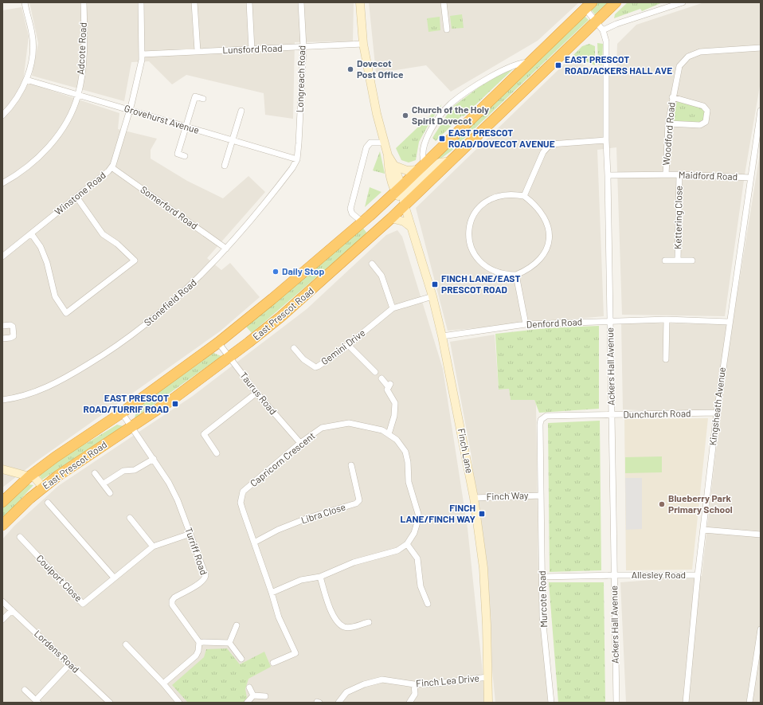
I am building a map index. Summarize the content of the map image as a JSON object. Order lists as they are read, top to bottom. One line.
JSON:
{"streets":{"highway":["East Prescot Road"],"street":["Adcote Road","Lunsford Road","Longreach Road","Grovehurst Avenue","Woodford Road","Maidford Road","Winstone Road","Somerford Road","Kettering Close","Stonefield Road","Denford Road","Gemini Drive","Ackers Hall Avenue","Taurus Road","Kingsheath Avenue","Dunchurch Road","Finch Lane","Capricorn Crescent","Finch Way","Libra Close","Turriff Road","Allesley Road","Coulport Close","Murcote Road","Lordens Road","Finch Lea Drive"]},"crossings":[["Adcote Road","Grovehurst Avenue"],["Lunsford Road","Longreach Road"],["Lunsford Road","Winstone Road"],["Longreach Road","Grovehurst Avenue"],["Longreach Road","Stonefield Road"],["Grovehurst Avenue","Winstone Road"],["Grovehurst Avenue","Stonefield Road"],["Woodford Road","Maidford Road"],["Maidford Road","Kettering Close"],["Maidford Road","Ackers Hall Avenue"],["Maidford Road","Kingsheath Avenue"],["Winstone Road","Somerford Road"],["Somerford Road","Stonefield Road"],["East Prescot Road","Ackers Hall Avenue"],["East Prescot Road","Taurus Road"],["East Prescot Road","Finch Lane"],["East Prescot Road","Turriff Road"],["Denford Road","Ackers Hall Avenue"],["Denford Road","Kingsheath Avenue"],["Denford Road","Finch Lane"],["Gemini Drive","Finch Lane"],["Ackers Hall Avenue","Dunchurch Road"],["Ackers Hall Avenue","Allesley Road"],["Taurus Road","Capricorn Crescent"],["Kingsheath Avenue","Dunchurch Road"],["Kingsheath Avenue","Allesley Road"],["Dunchurch Road","Finch Way"],["Dunchurch Road","Murcote Road"],["Finch Lane","Finch Way"],["Finch Lane","Finch Lea Drive"],["Capricorn Crescent","Libra Close"],["Finch Way","Murcote Road"],["Turriff Road","Coulport Close"],["Allesley Road","Murcote Road"]],"places":{"transit":["EAST PRESCOT ROAD/ACKERS HALL AVE","EAST PRESCOT ROAD/DOVECOT AVENUE","FINCH LANE/EAST PRESCOT ROAD","EAST PRESCOT ROAD/TURRIF ROAD","FINCH LANE/FINCH WAY"],"other":["Dovecot Post Office","Church of the Holy Spirit Dovecot","Daily Stop","Blueberry Park Primary School"]}}
